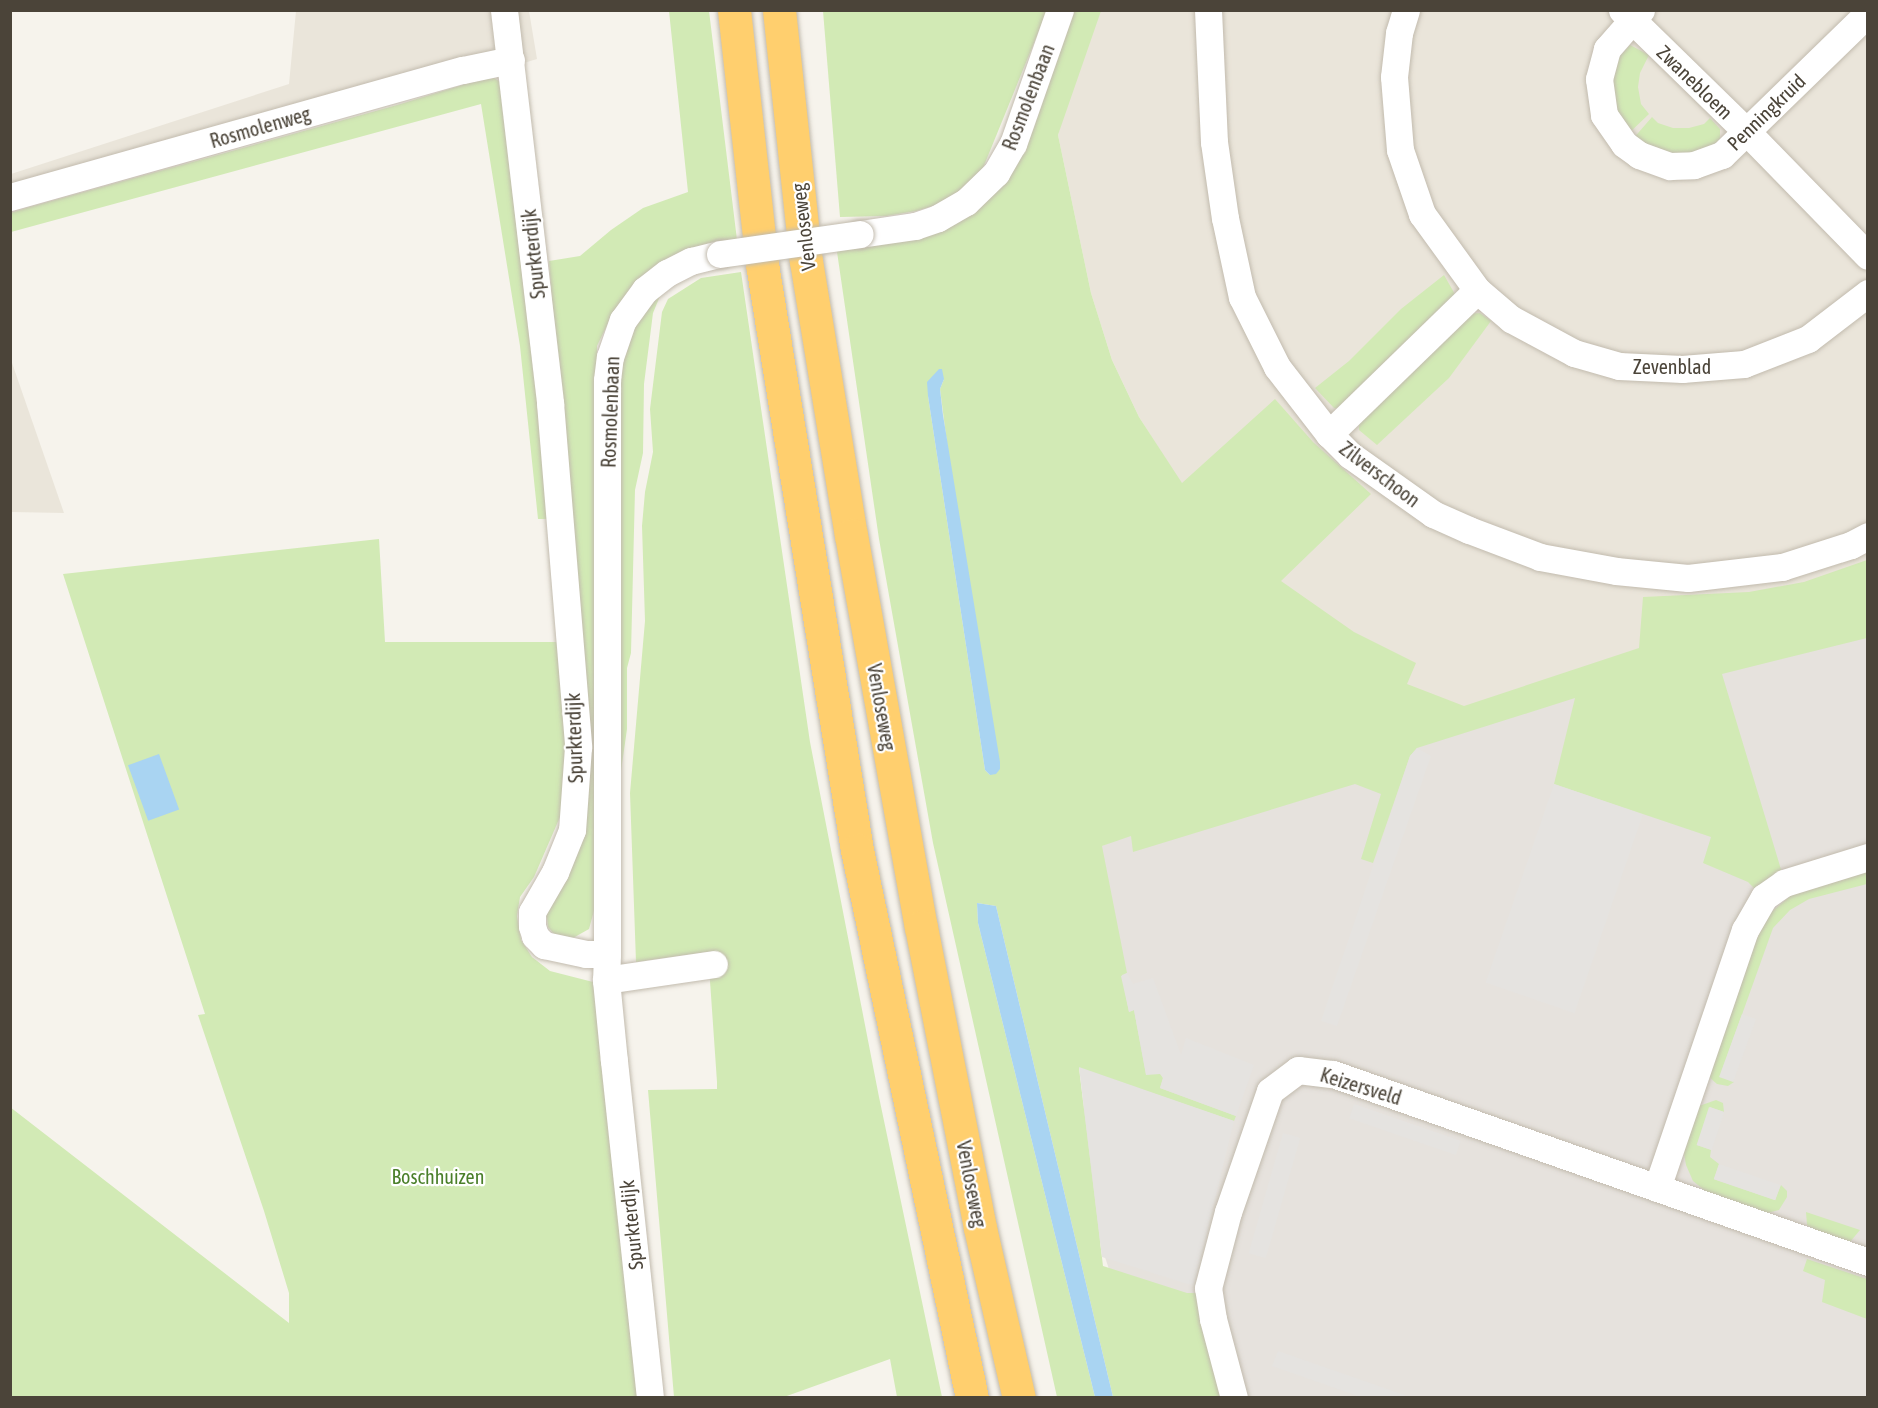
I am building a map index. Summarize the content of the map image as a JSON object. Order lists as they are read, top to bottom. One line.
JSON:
{"streets":{"highway":["Venloseweg"],"street":["Zwanebloem","Rosmolenbaan","Penningkruid","Rosmolenweg","Spurkterdijk","Zevenblad","Zilverschoon","Keizersveld"]},"crossings":[["Zwanebloem","Penningkruid"],["Rosmolenbaan","Spurkterdijk"],["Rosmolenweg","Spurkterdijk"]],"parks":["Boschhuizen"]}
